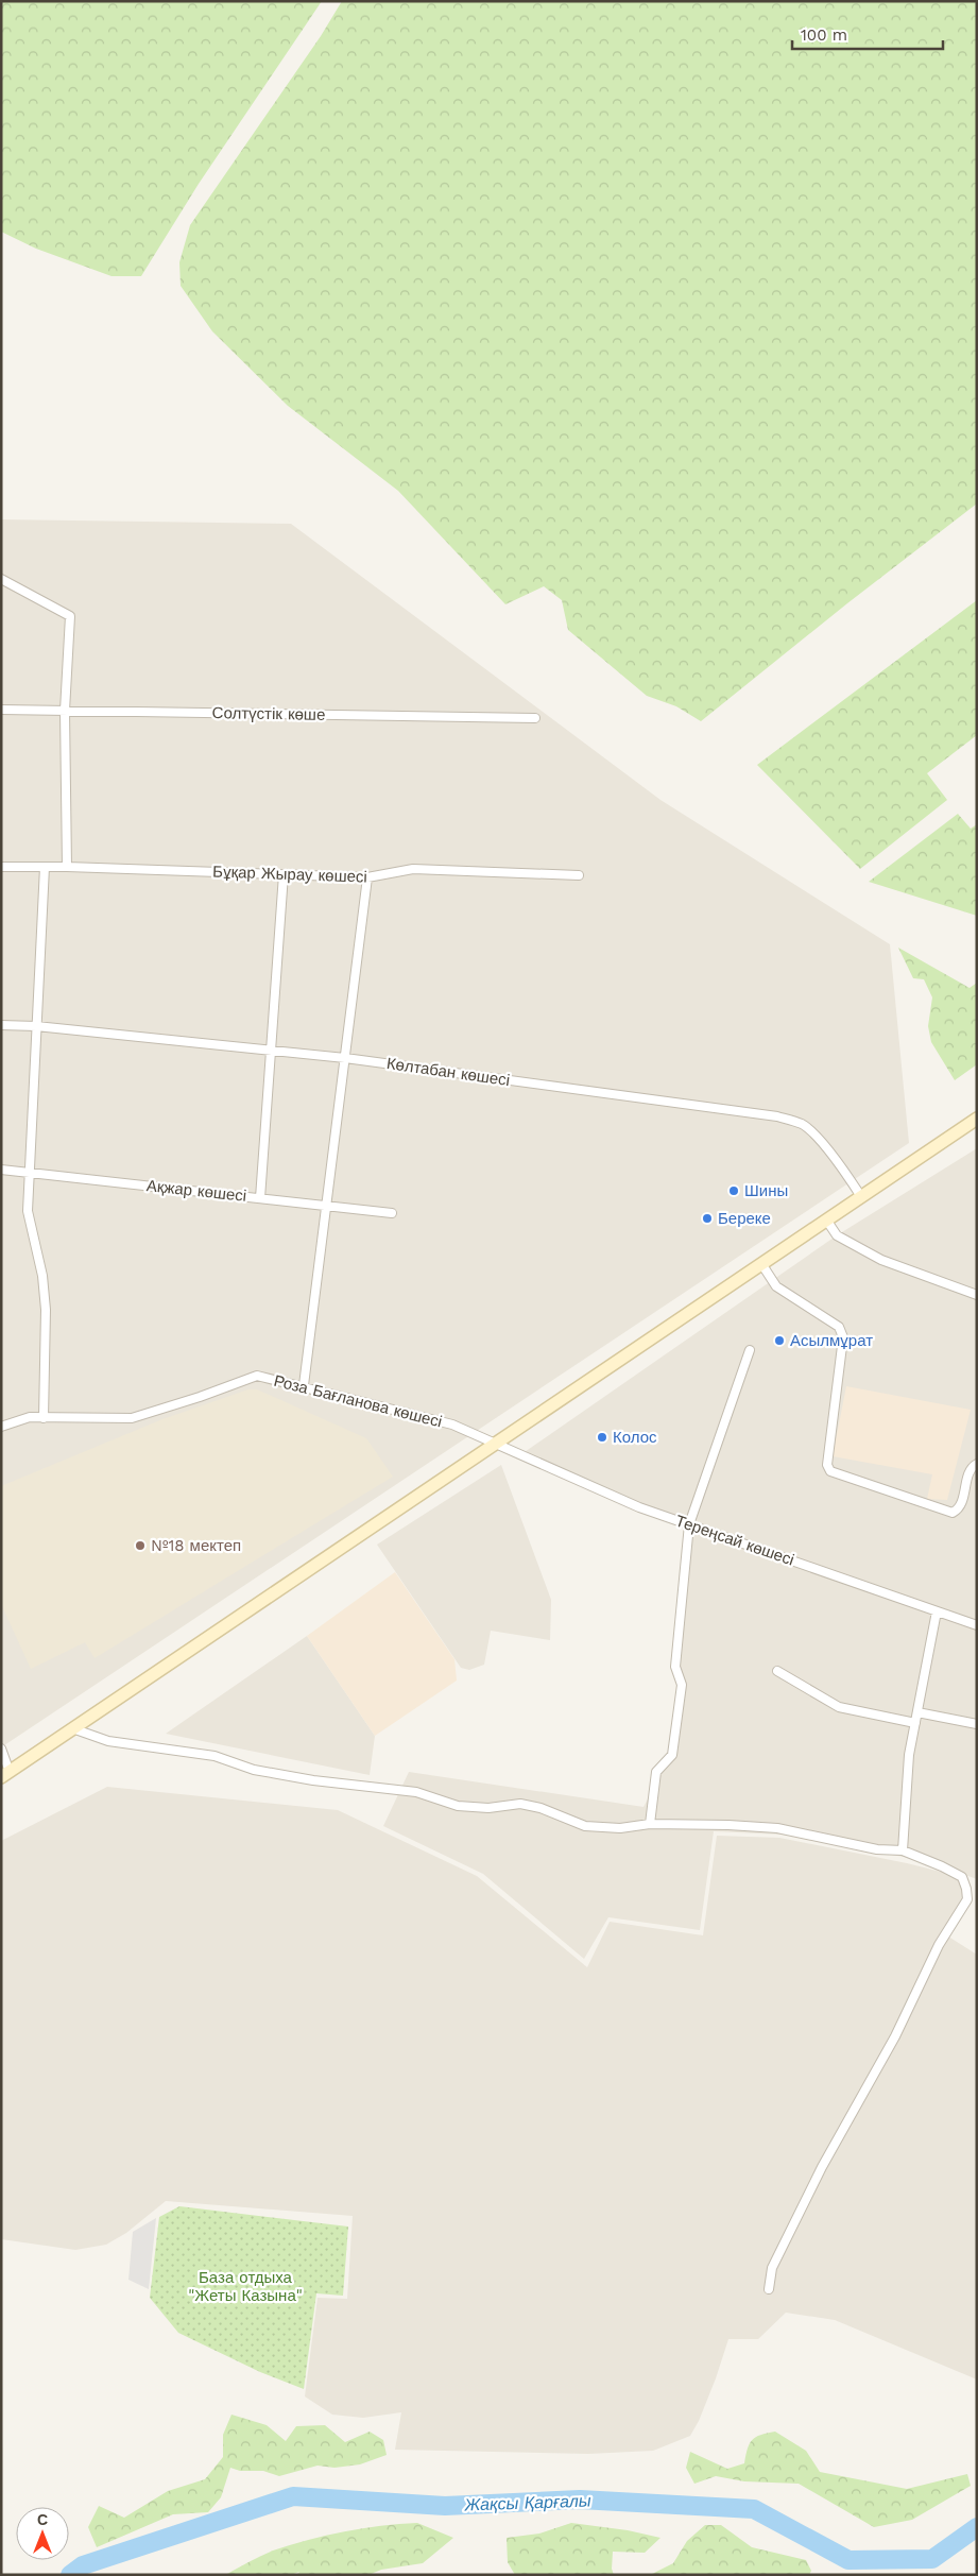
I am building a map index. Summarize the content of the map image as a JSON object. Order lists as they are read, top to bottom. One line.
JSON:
{"streets":{"street":["Солтүстік көше","Бұқар Жырау көшесі","Көлтабан көшесі","Ақжар көшесі","Роза Бағланова көшесі","Тереңсай көшесі"]},"crossings":[["Роза Бағланова көшесі","Тереңсай көшесі"]],"water":["Жақсы Қарғалы"],"parks":["База отдыха \"Жеты Казына\""],"places":["Шины","Береке","Асылмұрат","Колос","№18 мектеп"],"scale_bar":"100 m","north":"top"}
